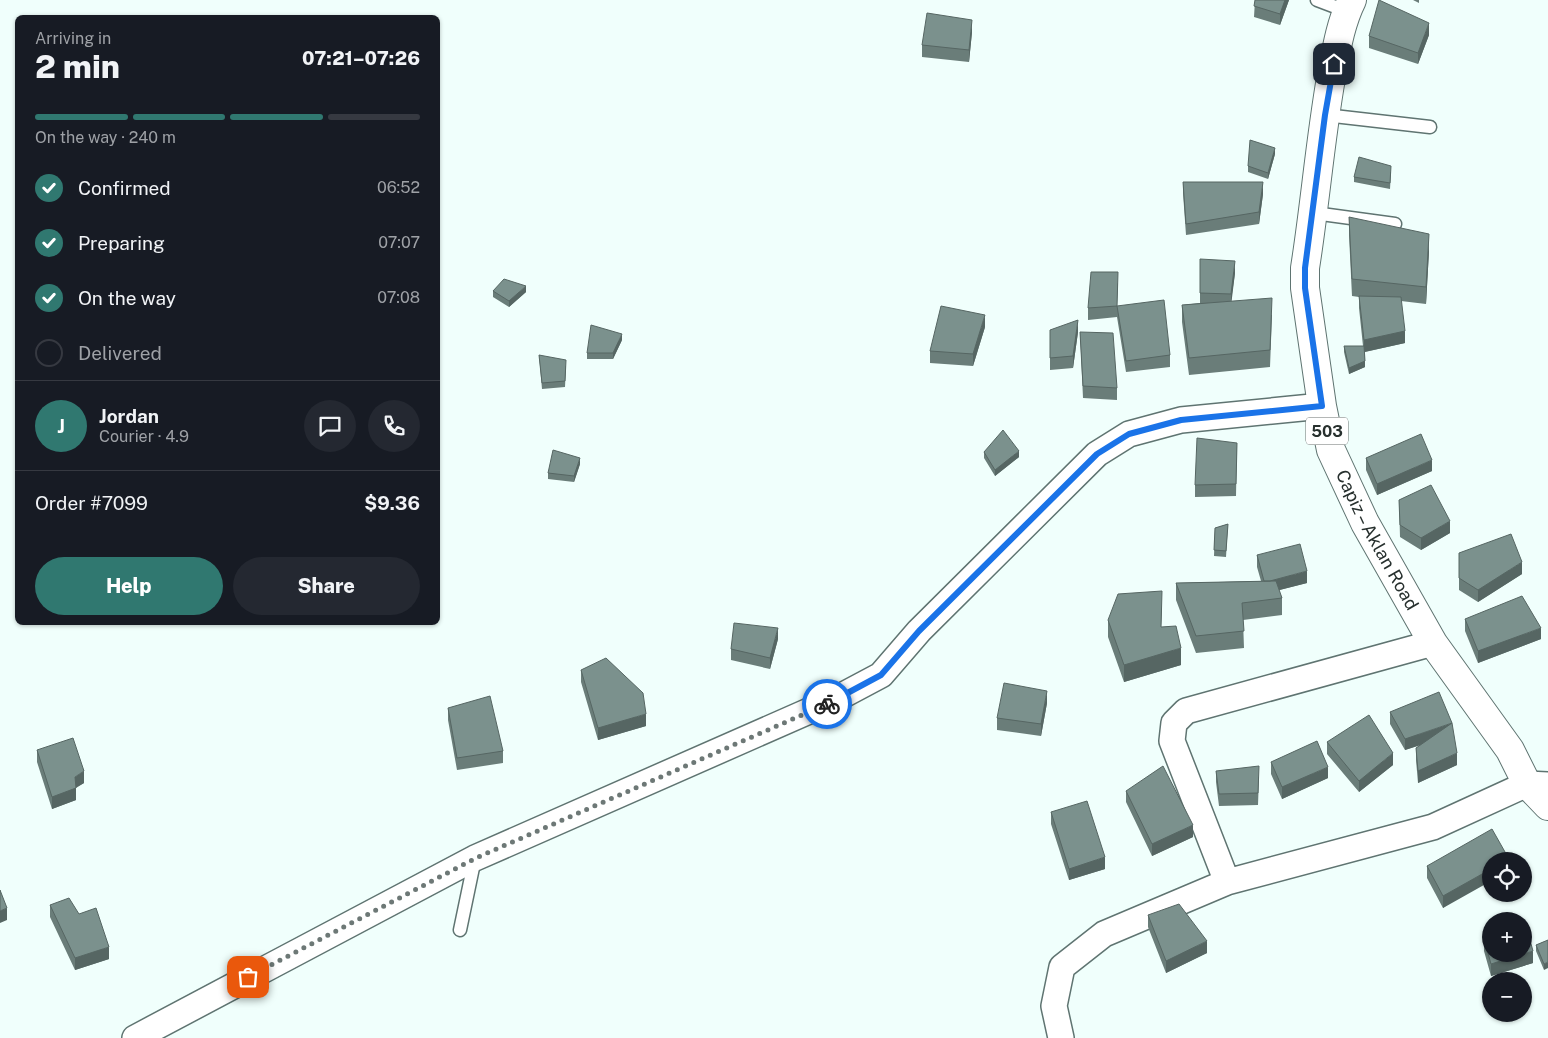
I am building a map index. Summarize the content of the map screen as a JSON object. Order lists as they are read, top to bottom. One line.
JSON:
{"streets":{"main road":["503","Capiz – Aklan Road"]},"page":{"heading":["2 min","Arriving in","07:21–07:26"],"panel":["Jordan","Courier · 4.9","Order #7099","$9.36"],"bar":"On the way · 240 m","list":[["Confirmed","06:52"],["Preparing","07:07"],["On the way","07:08"],"Delivered"],"round":"J","buttons":["Help","Share"],"map_buttons":["+","−"]}}
